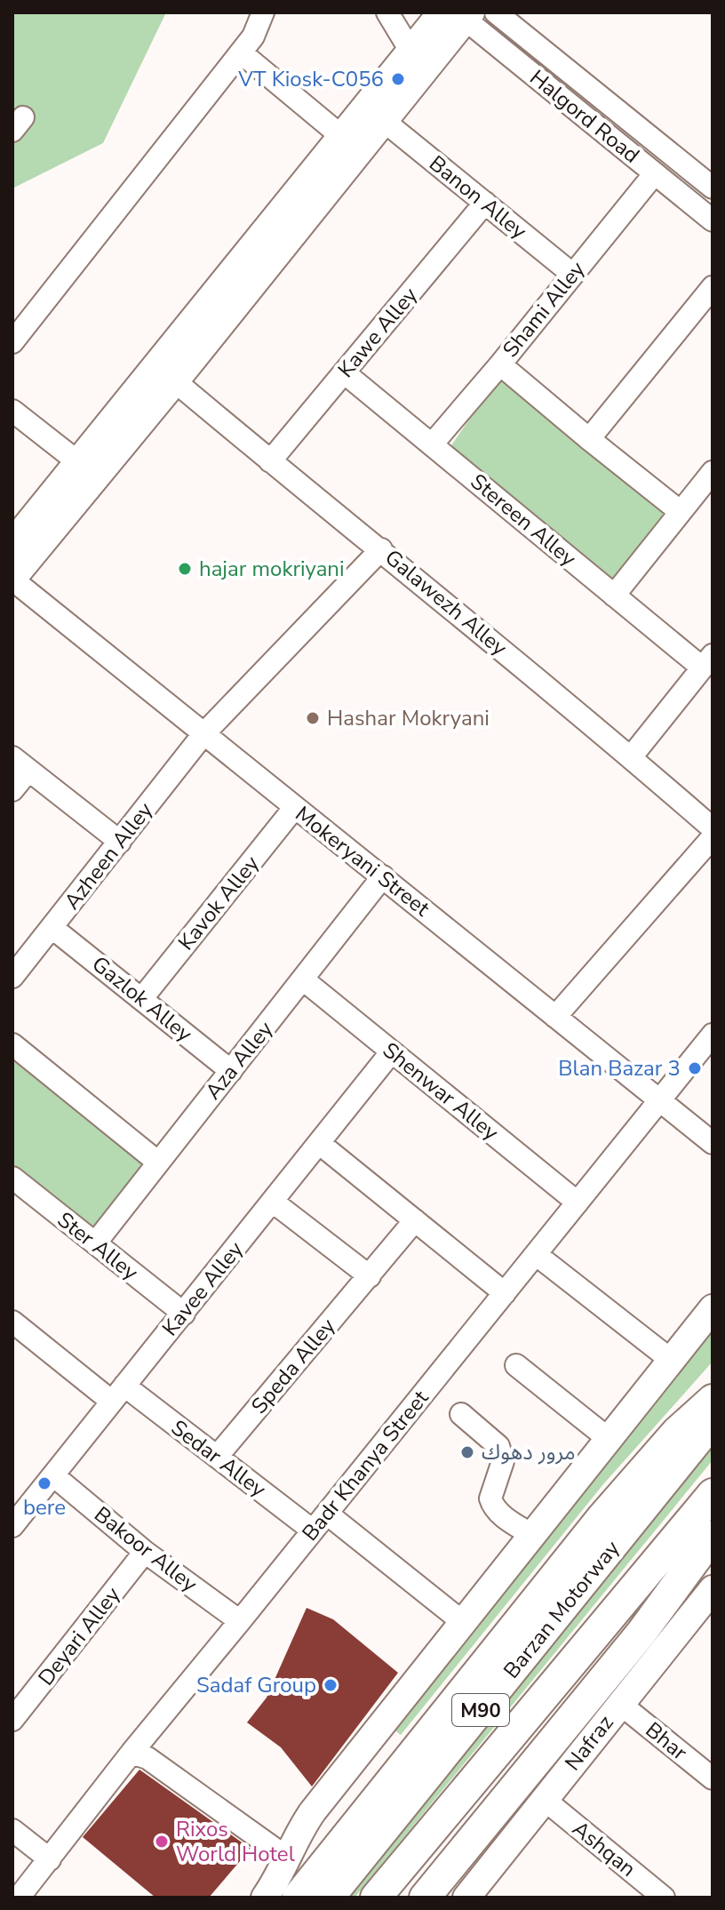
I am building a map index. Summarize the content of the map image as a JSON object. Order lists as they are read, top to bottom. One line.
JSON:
{"streets":{"highway":["Barzan Motorway","M90"],"main road":["Nafraz"],"street":["Halgord Road","Banon Alley","Shami Alley","Kawe Alley","Stereen Alley","Galawezh Alley","Azheen Alley","Mokeryani Street","Kavok Alley","Gazlok Alley","Aza Alley","Shenwar Alley","Ster Alley","Kavee Alley","Speda Alley","Sedar Alley","Badr Khanya Street","Bakoor Alley","Deyari Alley","Bhar","Ashqan"]},"crossings":[["Halgord Road","Shami Alley"],["Banon Alley","Shami Alley"],["Banon Alley","Kawe Alley"],["Shami Alley","Stereen Alley"],["Kawe Alley","Stereen Alley"],["Kawe Alley","Galawezh Alley"],["Galawezh Alley","Azheen Alley"],["Azheen Alley","Mokeryani Street"],["Azheen Alley","Gazlok Alley"],["Mokeryani Street","Kavok Alley"],["Mokeryani Street","Aza Alley"],["Mokeryani Street","Badr Khanya Street"],["Kavok Alley","Gazlok Alley"],["Gazlok Alley","Aza Alley"],["Aza Alley","Shenwar Alley"],["Aza Alley","Ster Alley"],["Shenwar Alley","Kavee Alley"],["Shenwar Alley","Badr Khanya Street"],["Ster Alley","Kavee Alley"],["Kavee Alley","Sedar Alley"],["Kavee Alley","Bakoor Alley"],["Speda Alley","Sedar Alley"],["Sedar Alley","Badr Khanya Street"],["Badr Khanya Street","Bakoor Alley"],["Bakoor Alley","Deyari Alley"],["Bhar","Nafraz"],["Nafraz","Ashqan"]],"places":["VT Kiosk-C056","hajar mokriyani","Hashar Mokryani","Blan Bazar 3","مرور دهوك","bere","Sadaf Group","Rixos World Hotel"]}
